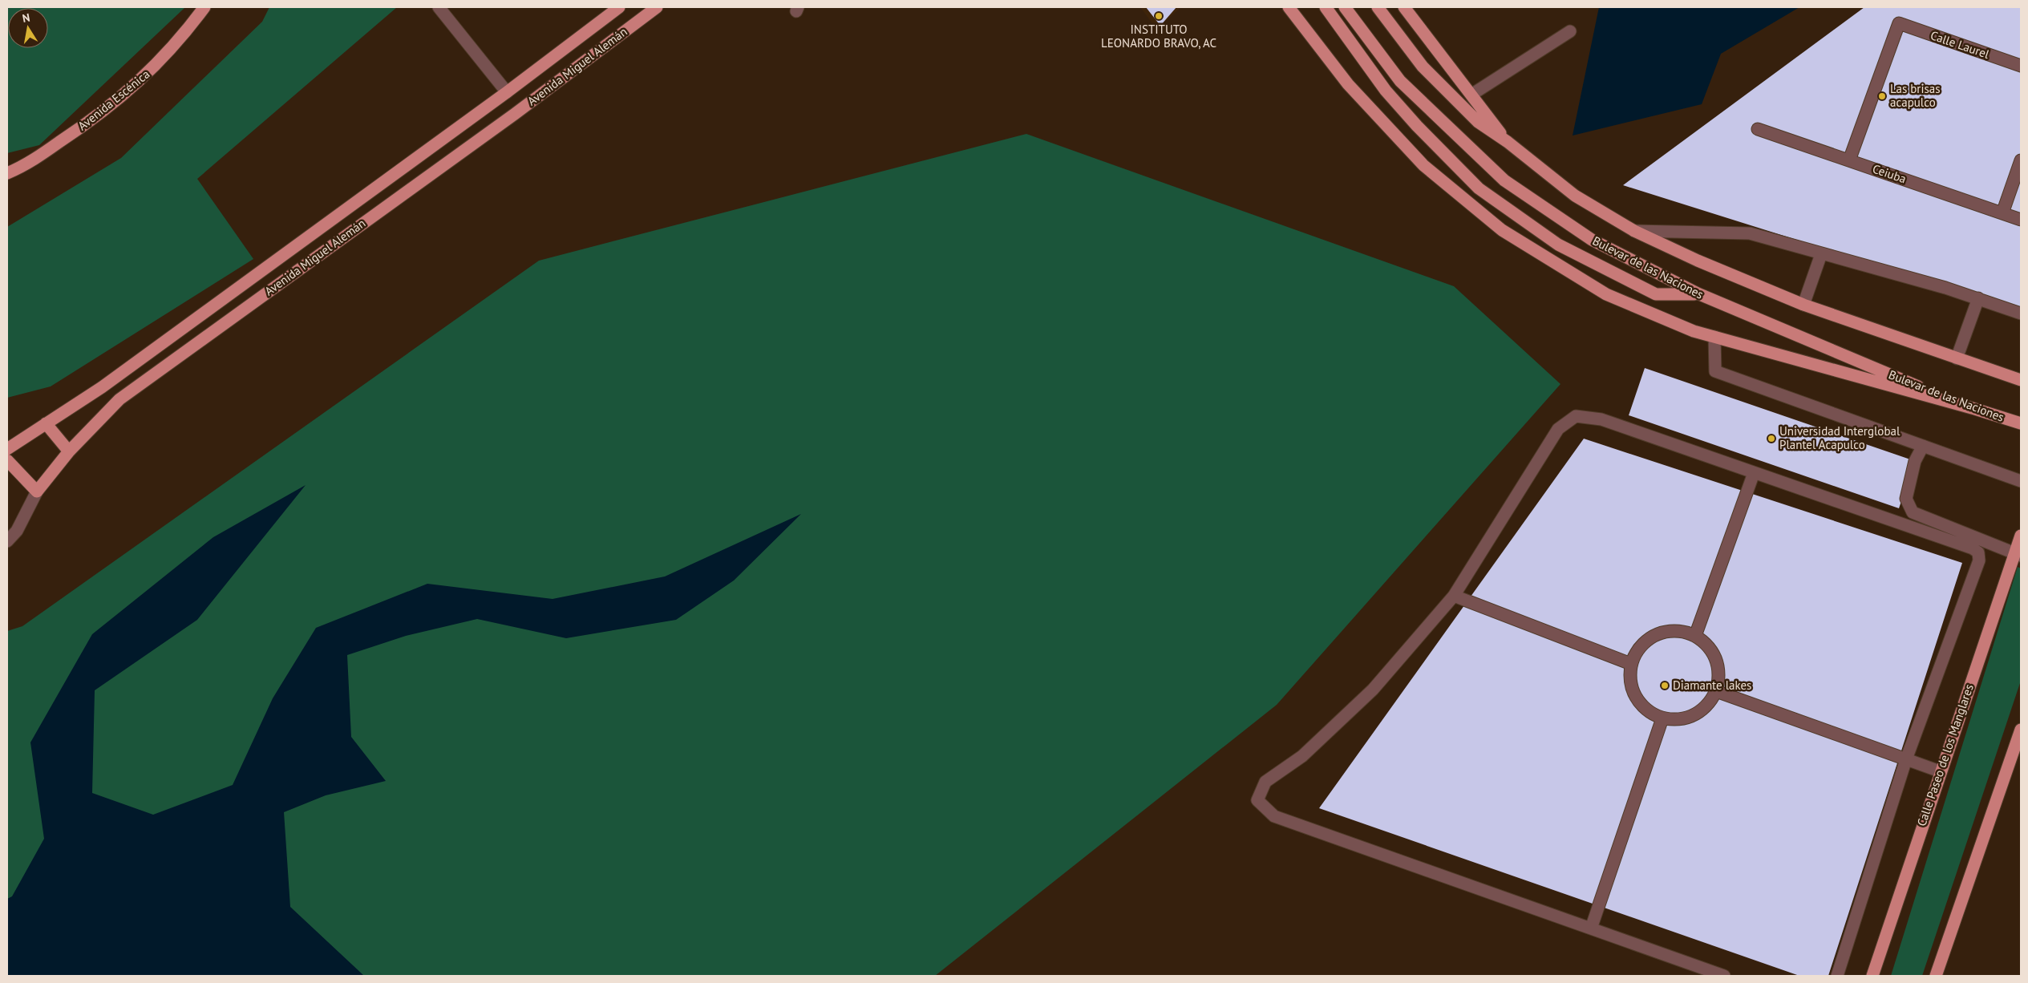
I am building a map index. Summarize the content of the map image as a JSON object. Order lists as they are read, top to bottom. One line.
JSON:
{"streets":{"main road":["Avenida Miguel Alemán","Avenida Escénica","Bulevar de las Naciones","Calle Paseo de los Manglares"],"street":["Calle Laurel","Ceiuba"]},"crossings":[["Calle Laurel","Ceiuba"]],"places":["INSTITUTO LEONARDO BRAVO, AC","Las brisas acapulco","Universidad Interglobal Plantel Acapulco","Diamante lakes"],"north":"top"}
